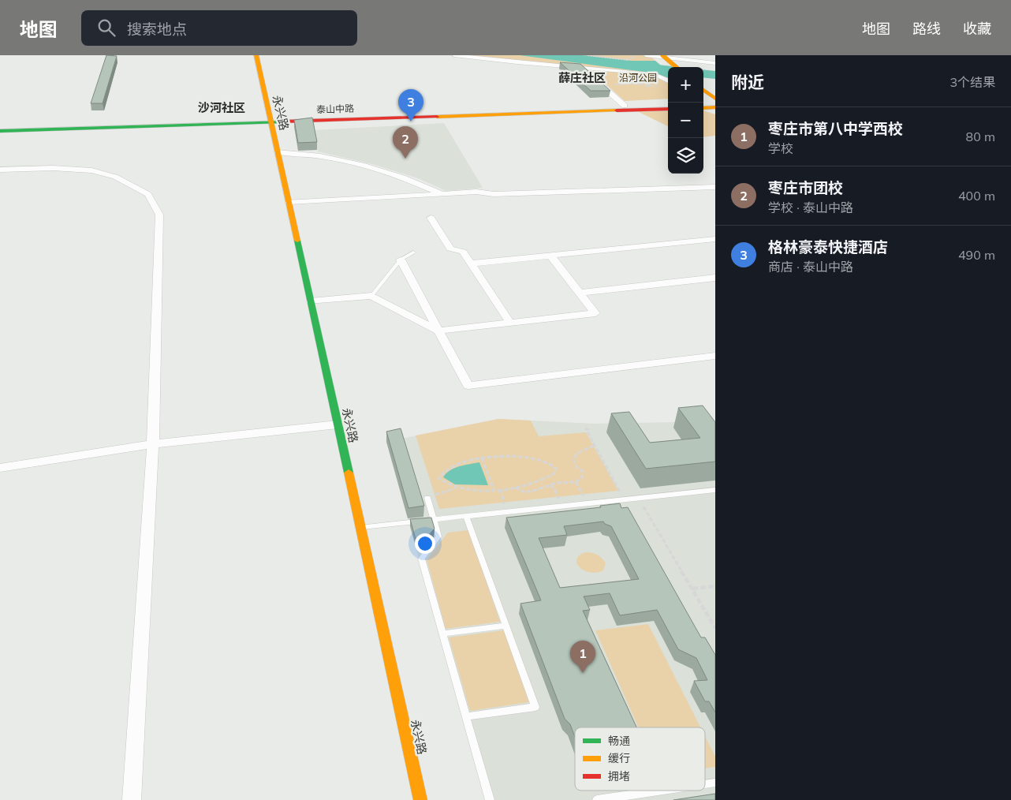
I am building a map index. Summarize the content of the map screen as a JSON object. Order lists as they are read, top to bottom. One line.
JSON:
{"streets":{"main road":["泰山中路","永兴路"]},"crossings":[["泰山中路","永兴路"]],"districts":["薛庄社区","沙河社区"],"parks":["沿河公园"],"legend":["畅通","缓行","拥堵"],"page":{"header":"地图","search":"搜索地点","nav":["地图","路线","收藏"],"heading":["附近","3个结果"],"map_buttons":["+","−"],"pins":["3","2","1"],"list":[{"mark":"1","name":"枣庄市第八中学西校","note":"学校","value":"80 m"},{"mark":"2","name":"枣庄市团校","note":"学校 · 泰山中路","value":"400 m"},{"mark":"3","name":"格林豪泰快捷酒店","note":"商店 · 泰山中路","value":"490 m"}]}}
